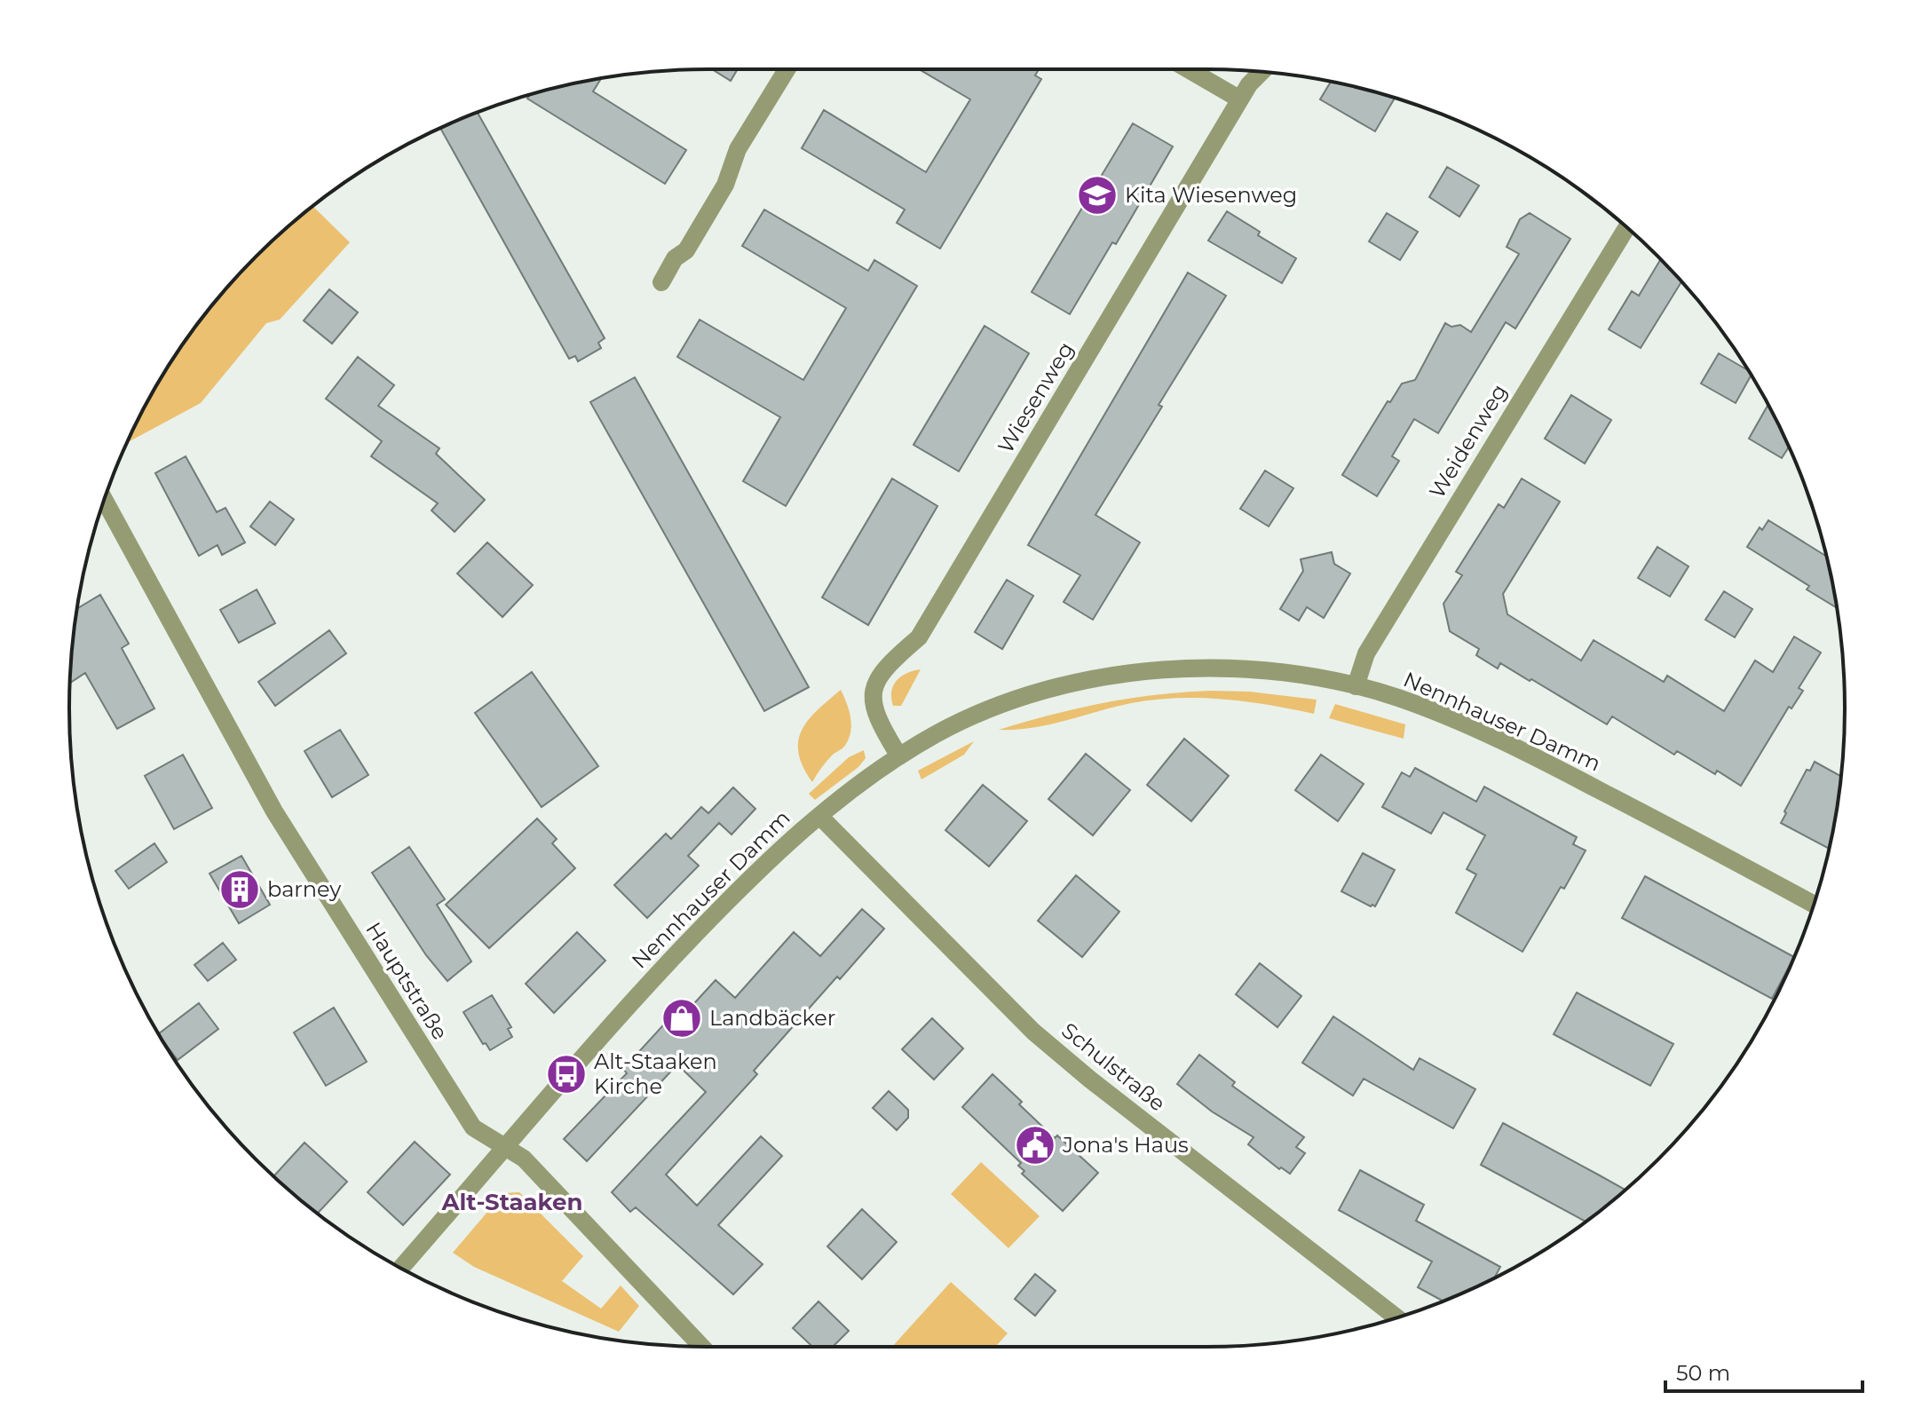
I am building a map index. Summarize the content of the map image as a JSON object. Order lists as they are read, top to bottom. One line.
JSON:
{"streets":{"street":["Wiesenweg","Weidenweg","Nennhauser Damm","Hauptstraße","Schulstraße"]},"crossings":[["Wiesenweg","Nennhauser Damm"],["Weidenweg","Nennhauser Damm"],["Nennhauser Damm","Hauptstraße"],["Nennhauser Damm","Schulstraße"]],"districts":["Alt-Staaken"],"places":{"school or university":["Kita Wiesenweg"],"building":["barney"],"shop":["Landbäcker"],"bus stop":["Alt-Staaken Kirche"],"public building":["Jona's Haus"]},"scale_bar":"50 m"}
